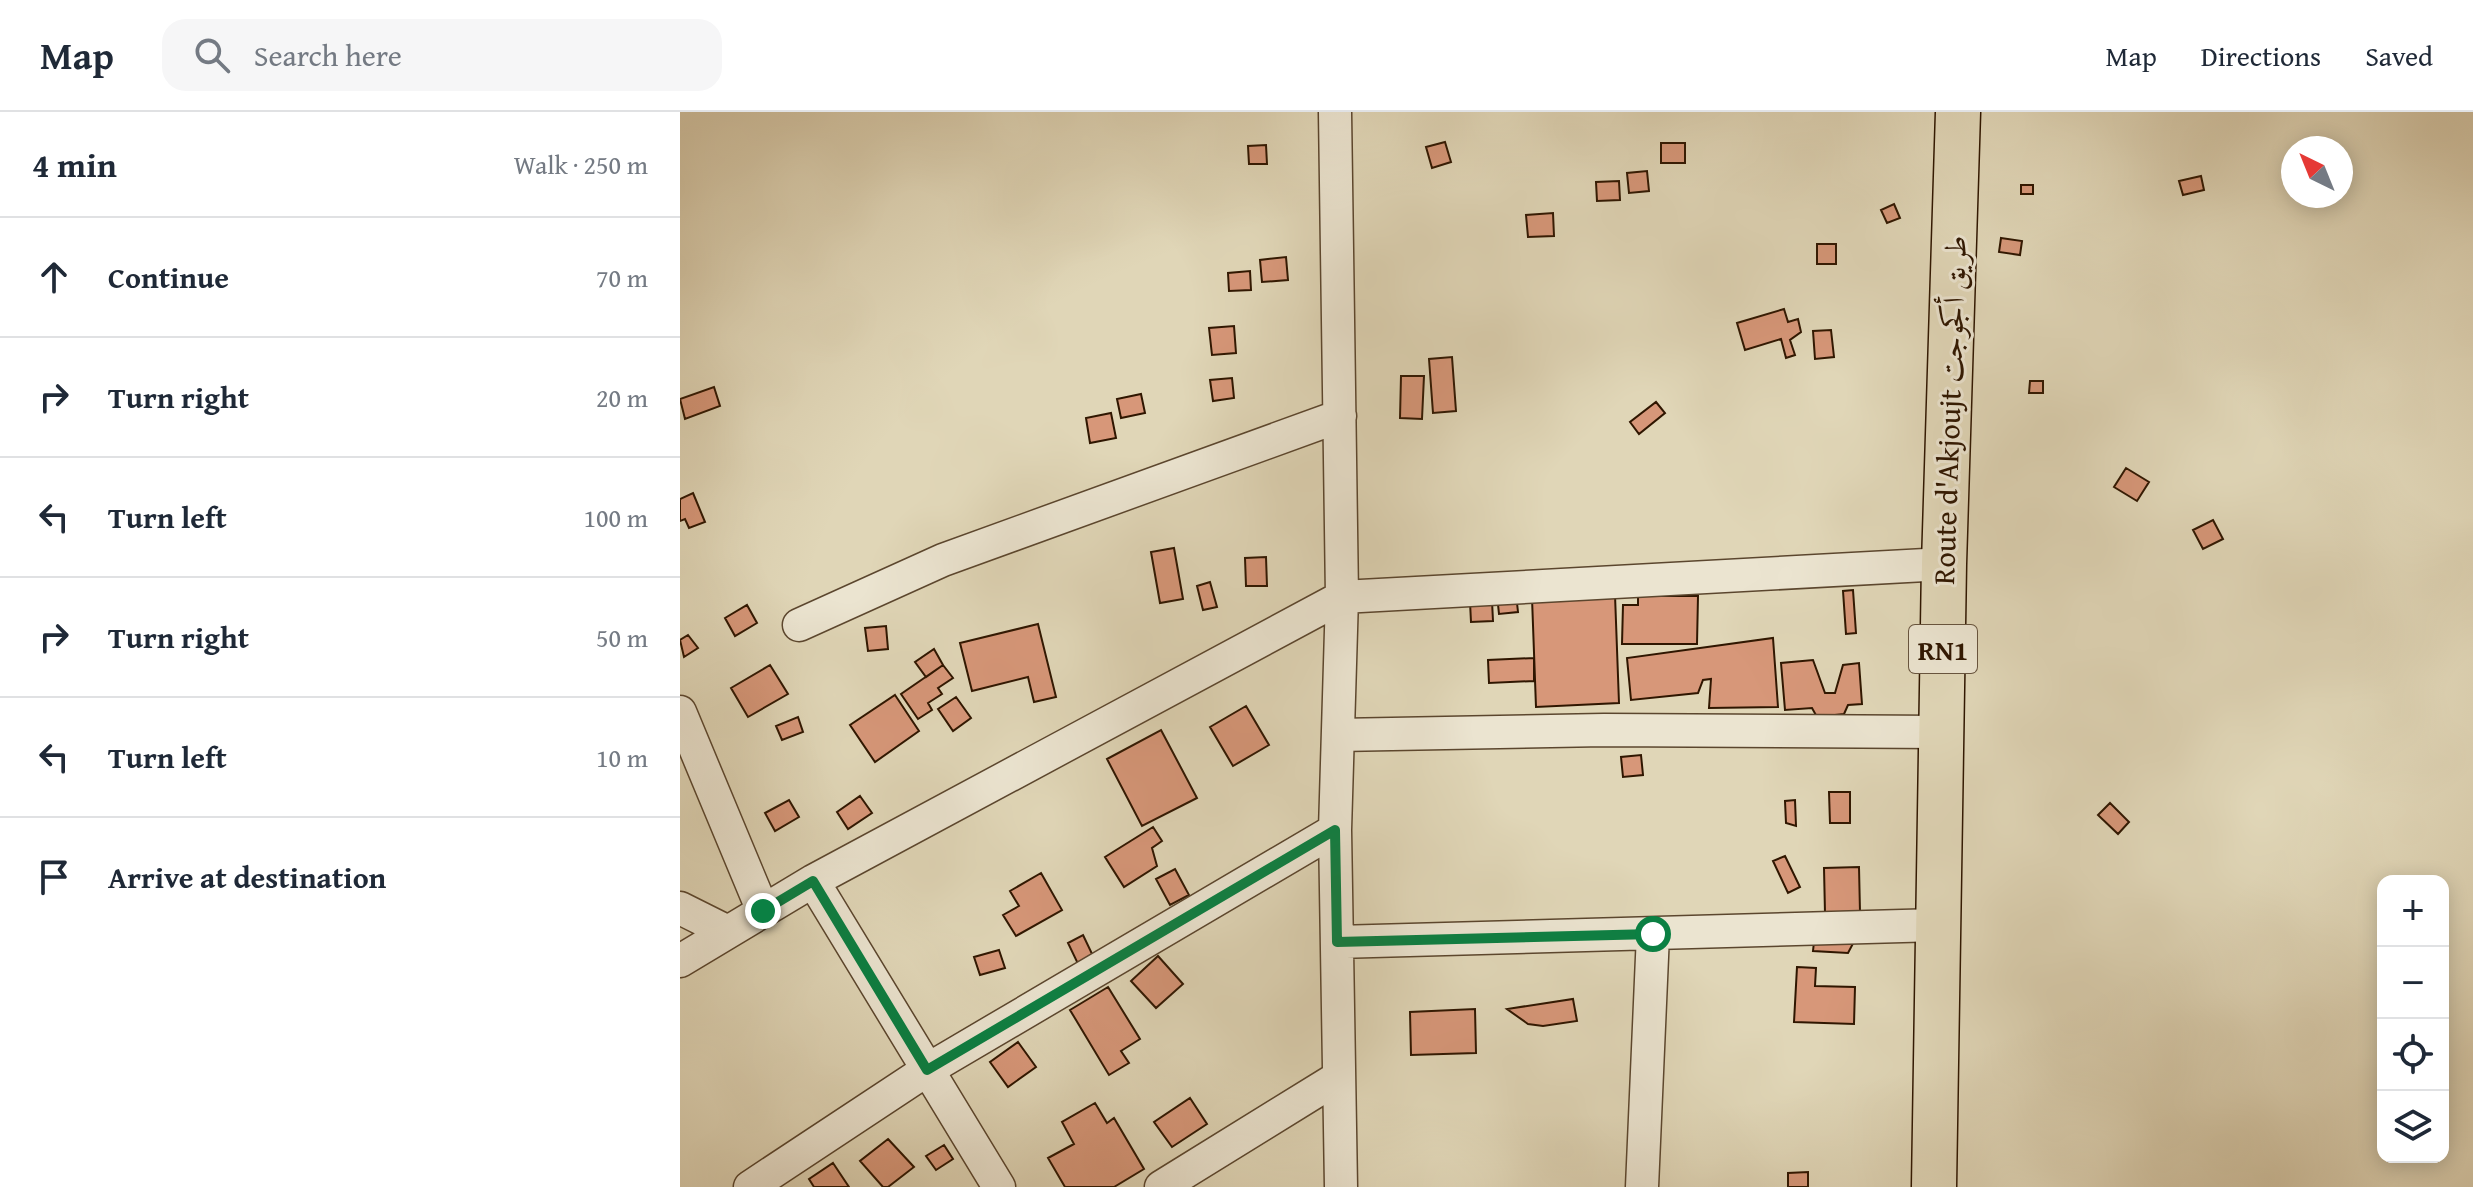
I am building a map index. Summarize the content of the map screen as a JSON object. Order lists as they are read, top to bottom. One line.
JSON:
{"streets":{"highway":["Route d'Akjoujt طريق أكجوجت","RN1"]},"north":"top left","page":{"header":"Map","search":"Search here","nav":["Map","Directions","Saved"],"heading":["4 min","Walk · 250 m"],"list":[["Continue","70 m"],["Turn right","20 m"],["Turn left","100 m"],["Turn right","50 m"],["Turn left","10 m"],"Arrive at destination"],"map_buttons":["+","−"]}}
